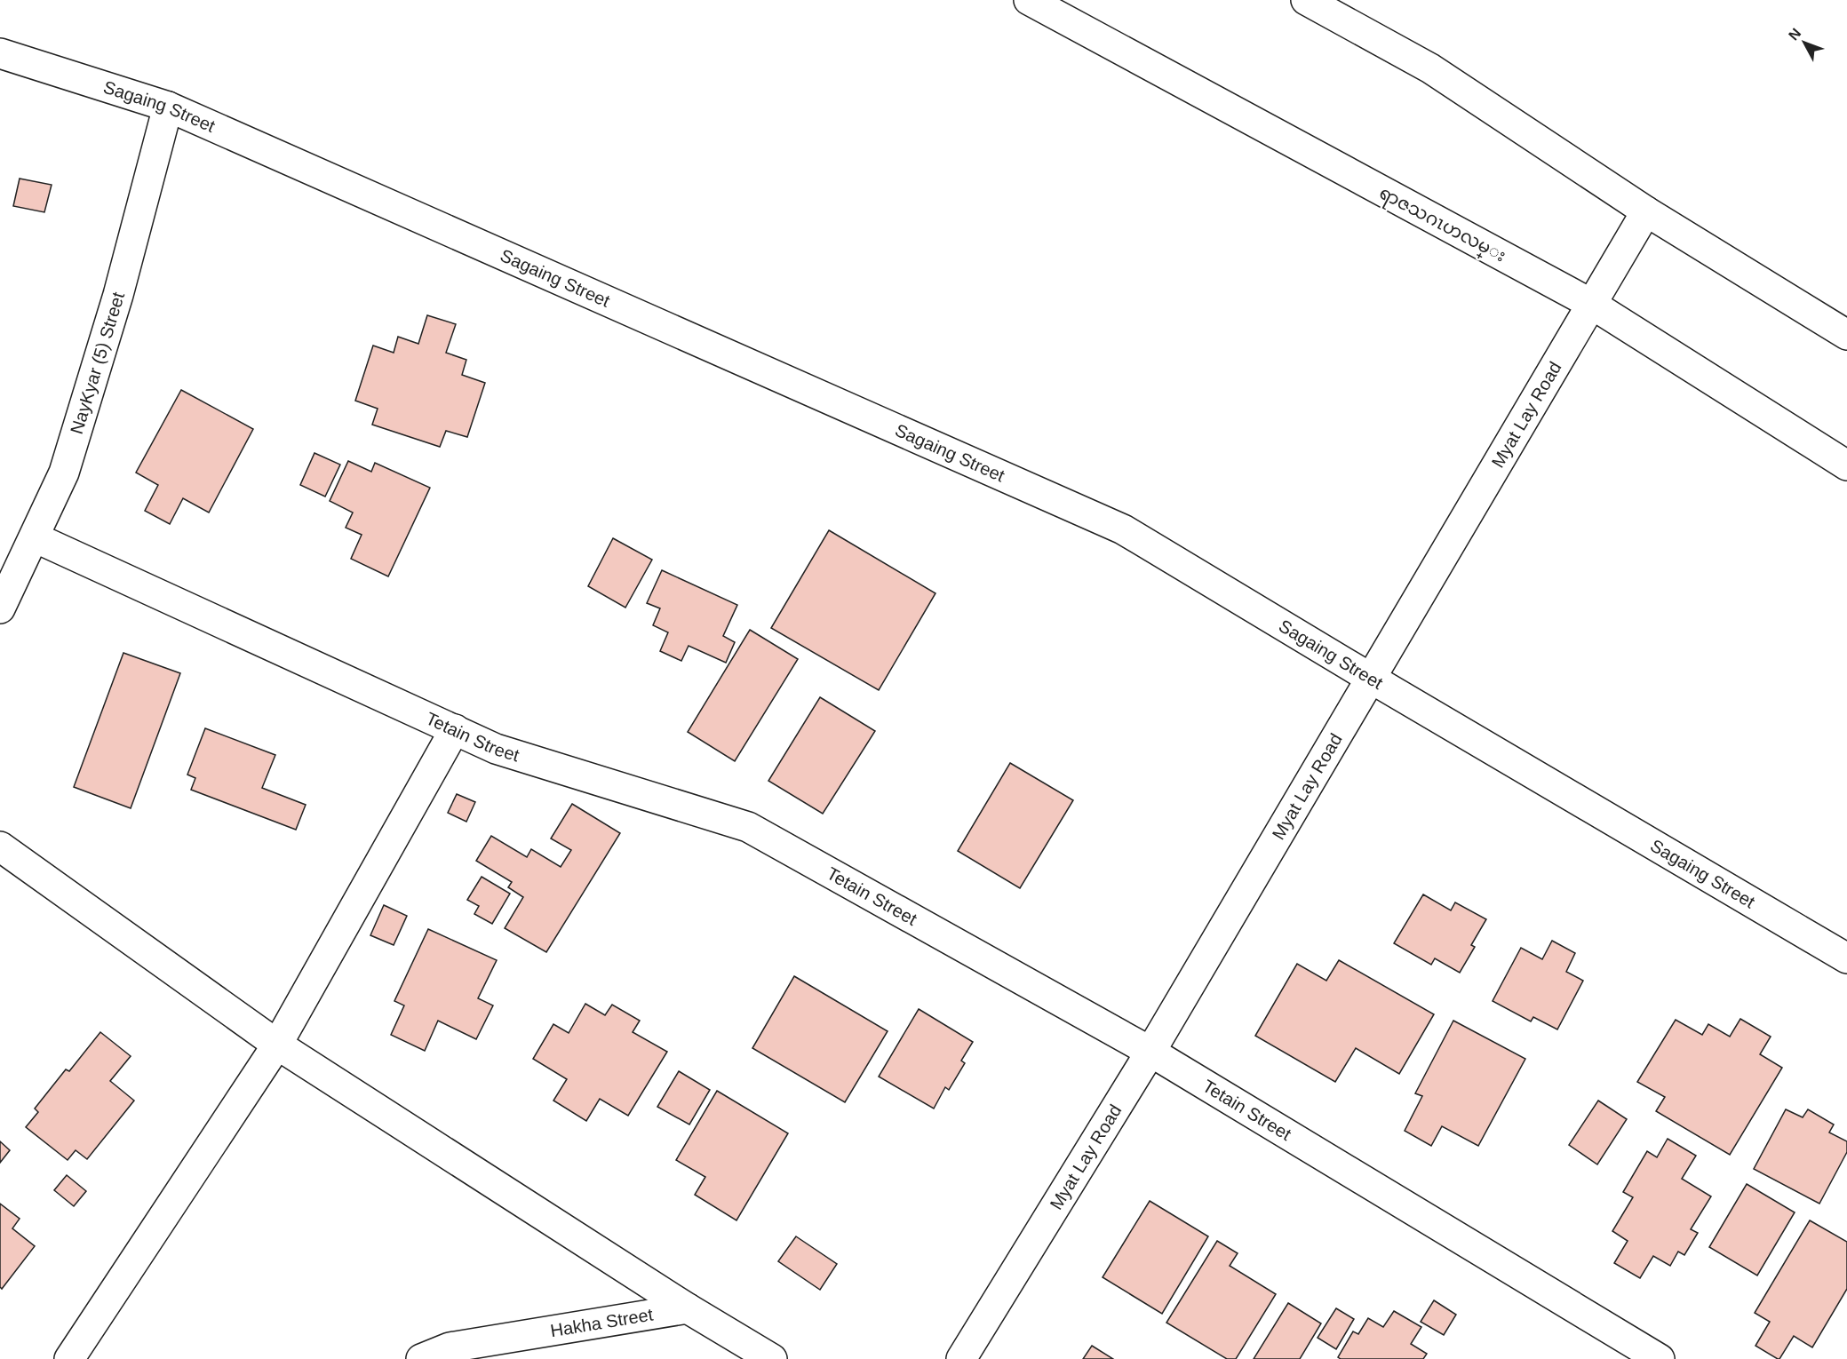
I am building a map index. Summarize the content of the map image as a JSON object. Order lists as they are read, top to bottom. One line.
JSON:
{"streets":{"street":["Sagaing Street","ရာဇသဂၤဟလမ္း","NayKyar (5) Street","Myat Lay Road","Tetain Street","Hakha Street"]},"crossings":[["Sagaing Street","NayKyar (5) Street"],["Sagaing Street","Myat Lay Road"],["ရာဇသဂၤဟလမ္း","Myat Lay Road"],["NayKyar (5) Street","Tetain Street"],["Myat Lay Road","Tetain Street"]],"north":"top left"}
